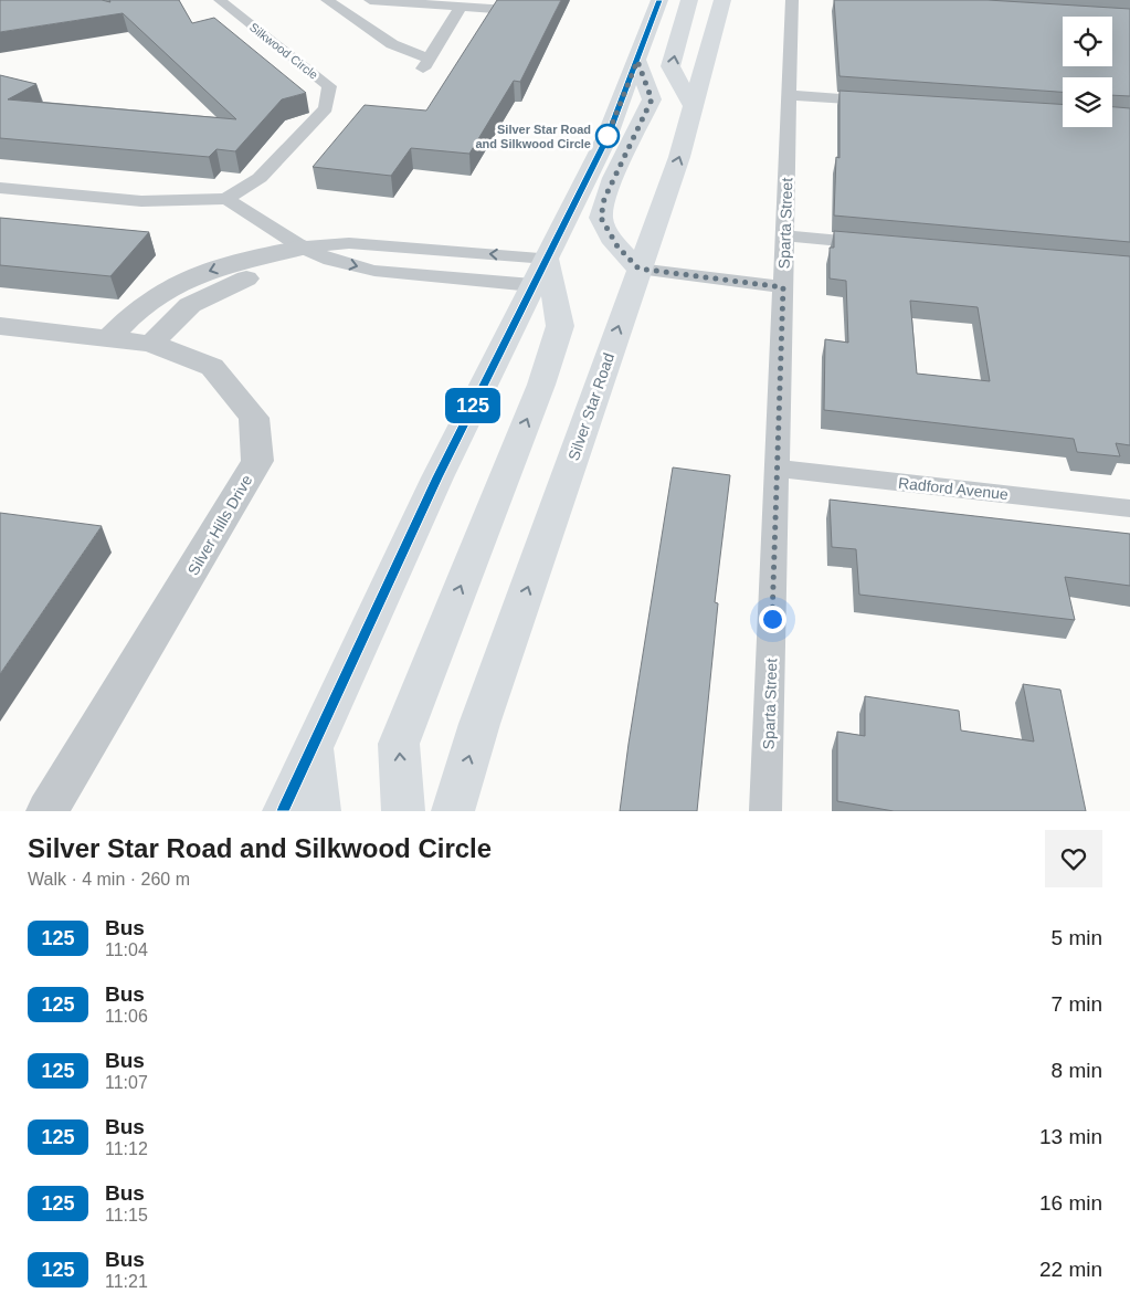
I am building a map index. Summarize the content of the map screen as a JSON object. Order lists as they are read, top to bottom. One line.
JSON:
{"streets":{"main road":["Silver Star Road"],"street":["Silver Hills Drive"],"lane":["Silkwood Circle","Sparta Street","Radford Avenue"]},"crossings":[["Sparta Street","Radford Avenue"]],"places":["Silver Star Road and Silkwood Circle"],"lines":["bus line 125"],"page":{"on_map":"125","heading":["Silver Star Road and Silkwood Circle","Walk · 4 min · 260 m"],"list":[{"mark":"125","name":"Bus","note":"11:04","value":"5 min"},{"mark":"125","name":"Bus","note":"11:06","value":"7 min"},{"mark":"125","name":"Bus","note":"11:07","value":"8 min"},{"mark":"125","name":"Bus","note":"11:12","value":"13 min"},{"mark":"125","name":"Bus","note":"11:15","value":"16 min"},{"mark":"125","name":"Bus","note":"11:21","value":"22 min"}]}}
